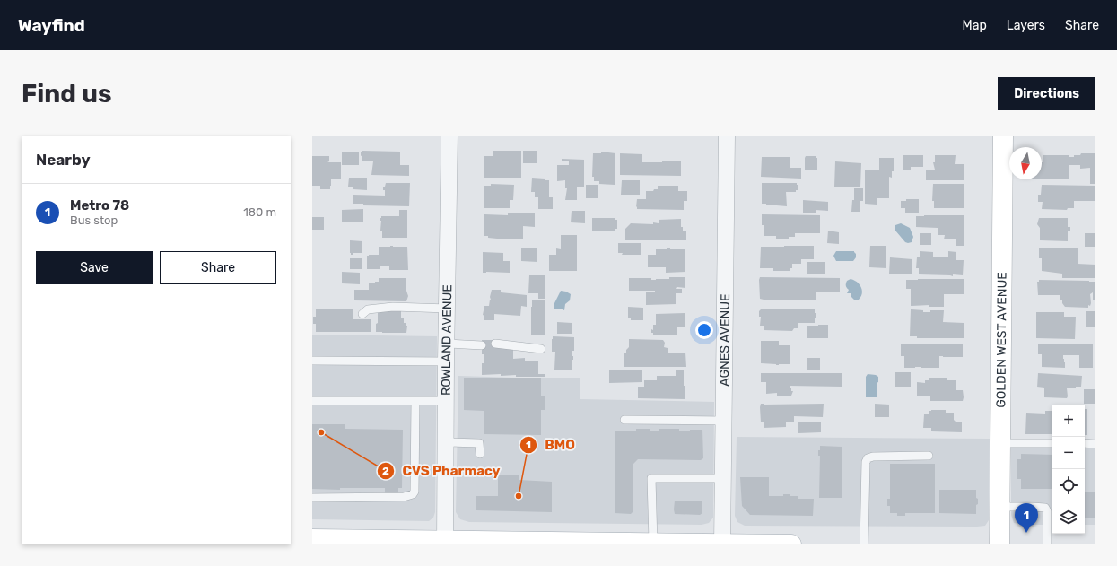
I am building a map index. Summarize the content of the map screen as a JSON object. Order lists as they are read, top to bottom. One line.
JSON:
{"streets":{"main road":["GOLDEN WEST AVENUE"],"street":["ROWLAND AVENUE","AGNES AVENUE"]},"places":["CVS Pharmacy","BMO"],"north":"bottom","page":{"header":"Wayfind","nav":["Map","Layers","Share"],"buttons":["Directions",["Save","Share"]],"title":"Find us","heading":"Nearby","list":[{"mark":"1","name":"Metro 78","note":"Bus stop","value":"180 m"}],"map_buttons":["+","−"],"pins":"1"}}
